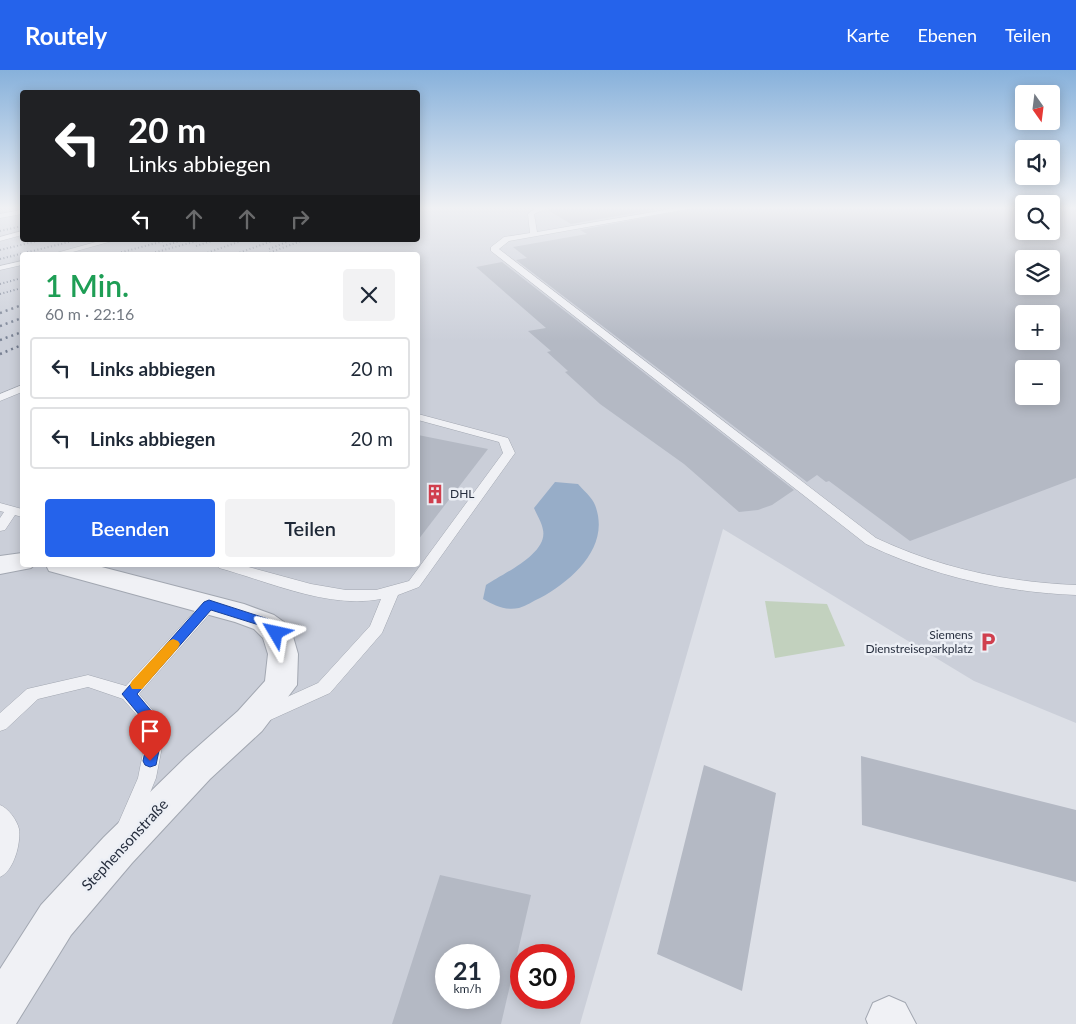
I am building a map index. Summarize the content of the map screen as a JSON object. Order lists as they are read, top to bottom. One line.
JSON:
{"streets":{"street":["Stephensonstraße"]},"places":{"building":["DHL"],"parking":["Siemens Dienstreiseparkplatz"]},"north":"bottom","page":{"header":"Routely","nav":["Karte","Ebenen","Teilen"],"map_buttons":["+","−"],"turn":["20 m","Links abbiegen"],"heading":["1 Min.","60 m · 22:16"],"list":[{"name":"Links abbiegen","value":"20 m"},{"name":"Links abbiegen","value":"20 m"}],"buttons":["Beenden","Teilen"],"speed":"21 km/h","limit":"30"}}
